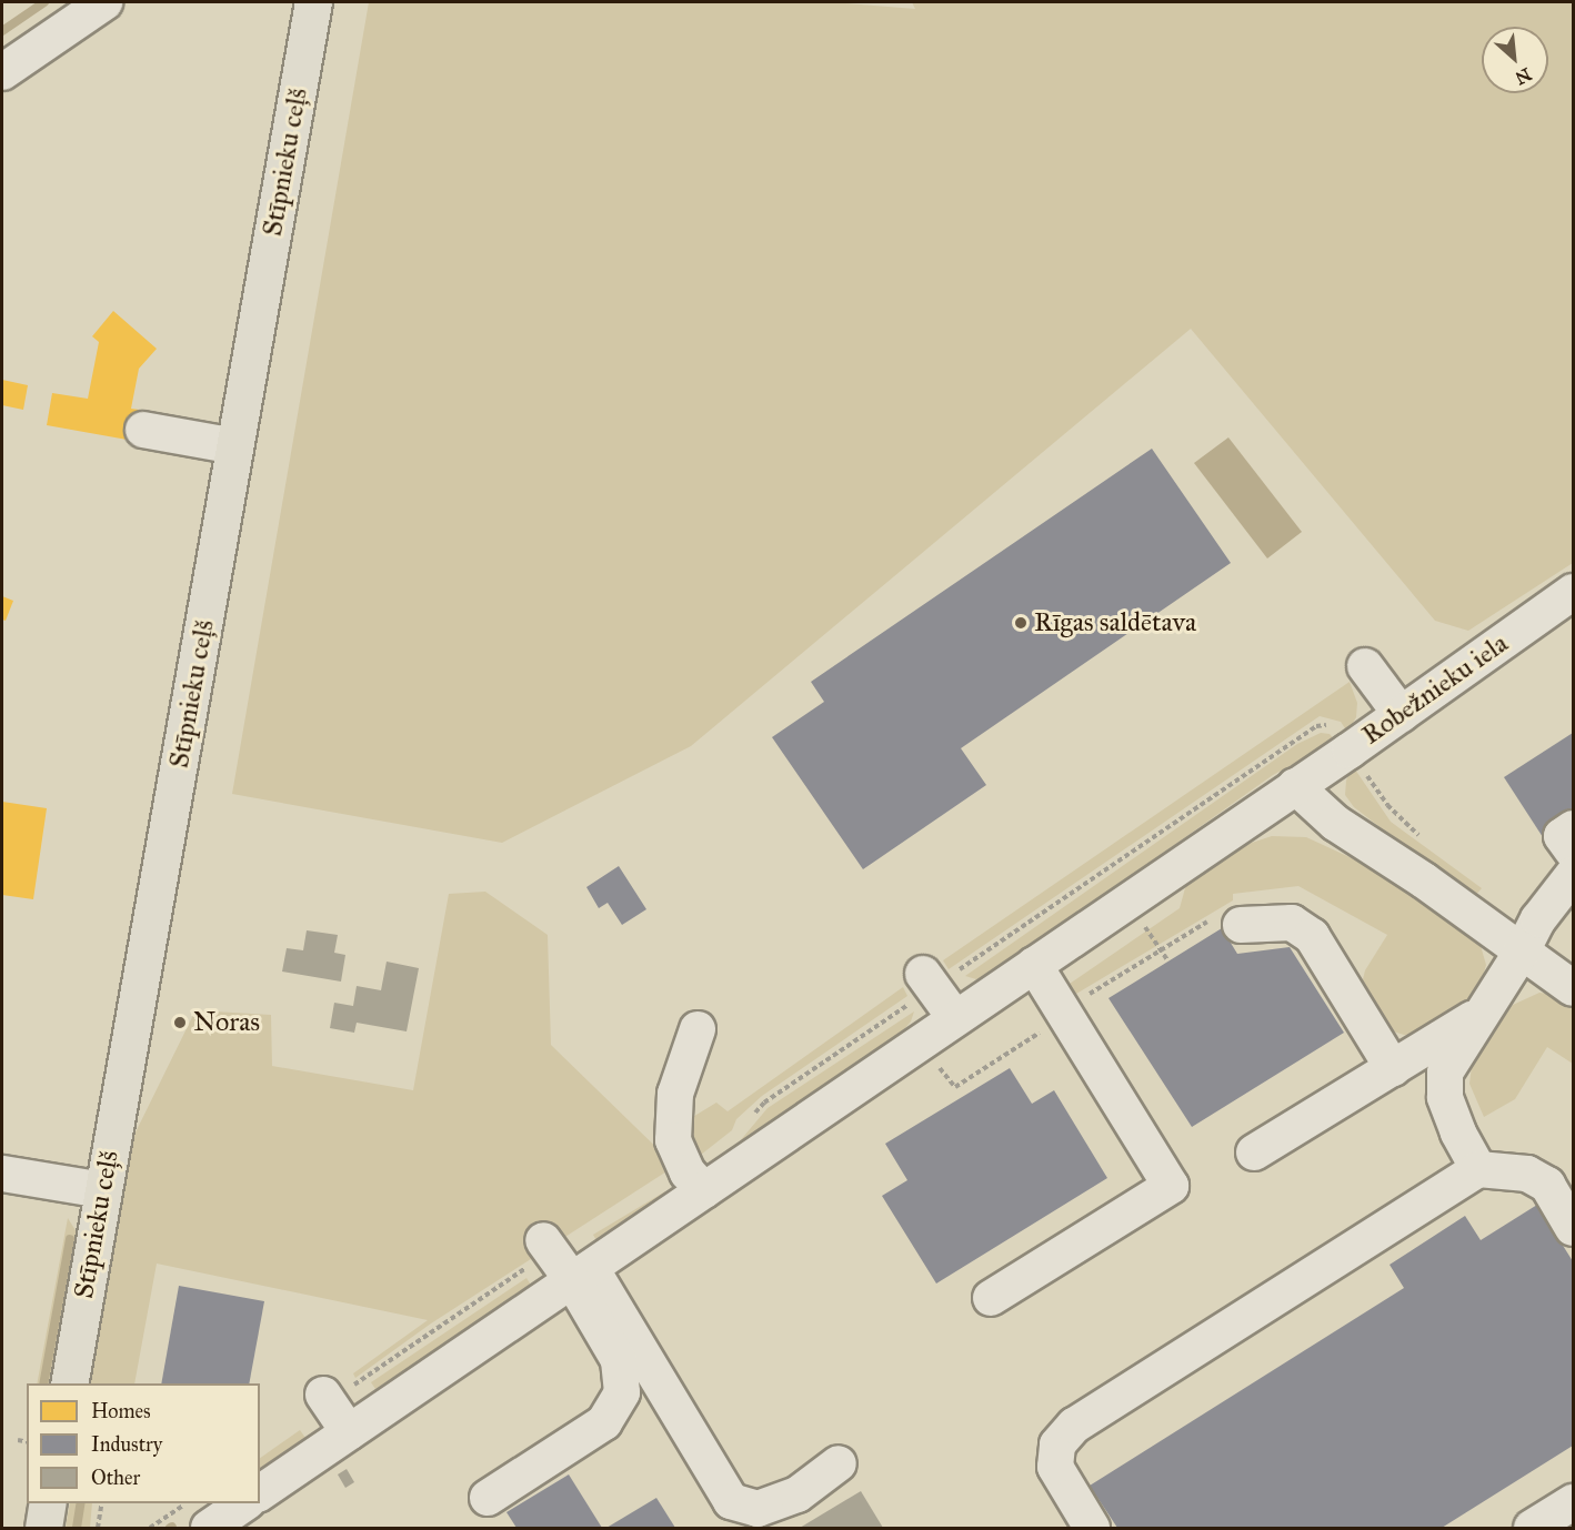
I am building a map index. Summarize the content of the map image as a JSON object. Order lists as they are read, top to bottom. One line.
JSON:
{"streets":{"main road":["Stīpnieku ceļš"],"street":["Robežnieku iela"]},"places":["Rīgas saldētava","Noras"],"legend":["Homes","Industry","Other"],"north":"bottom right"}
